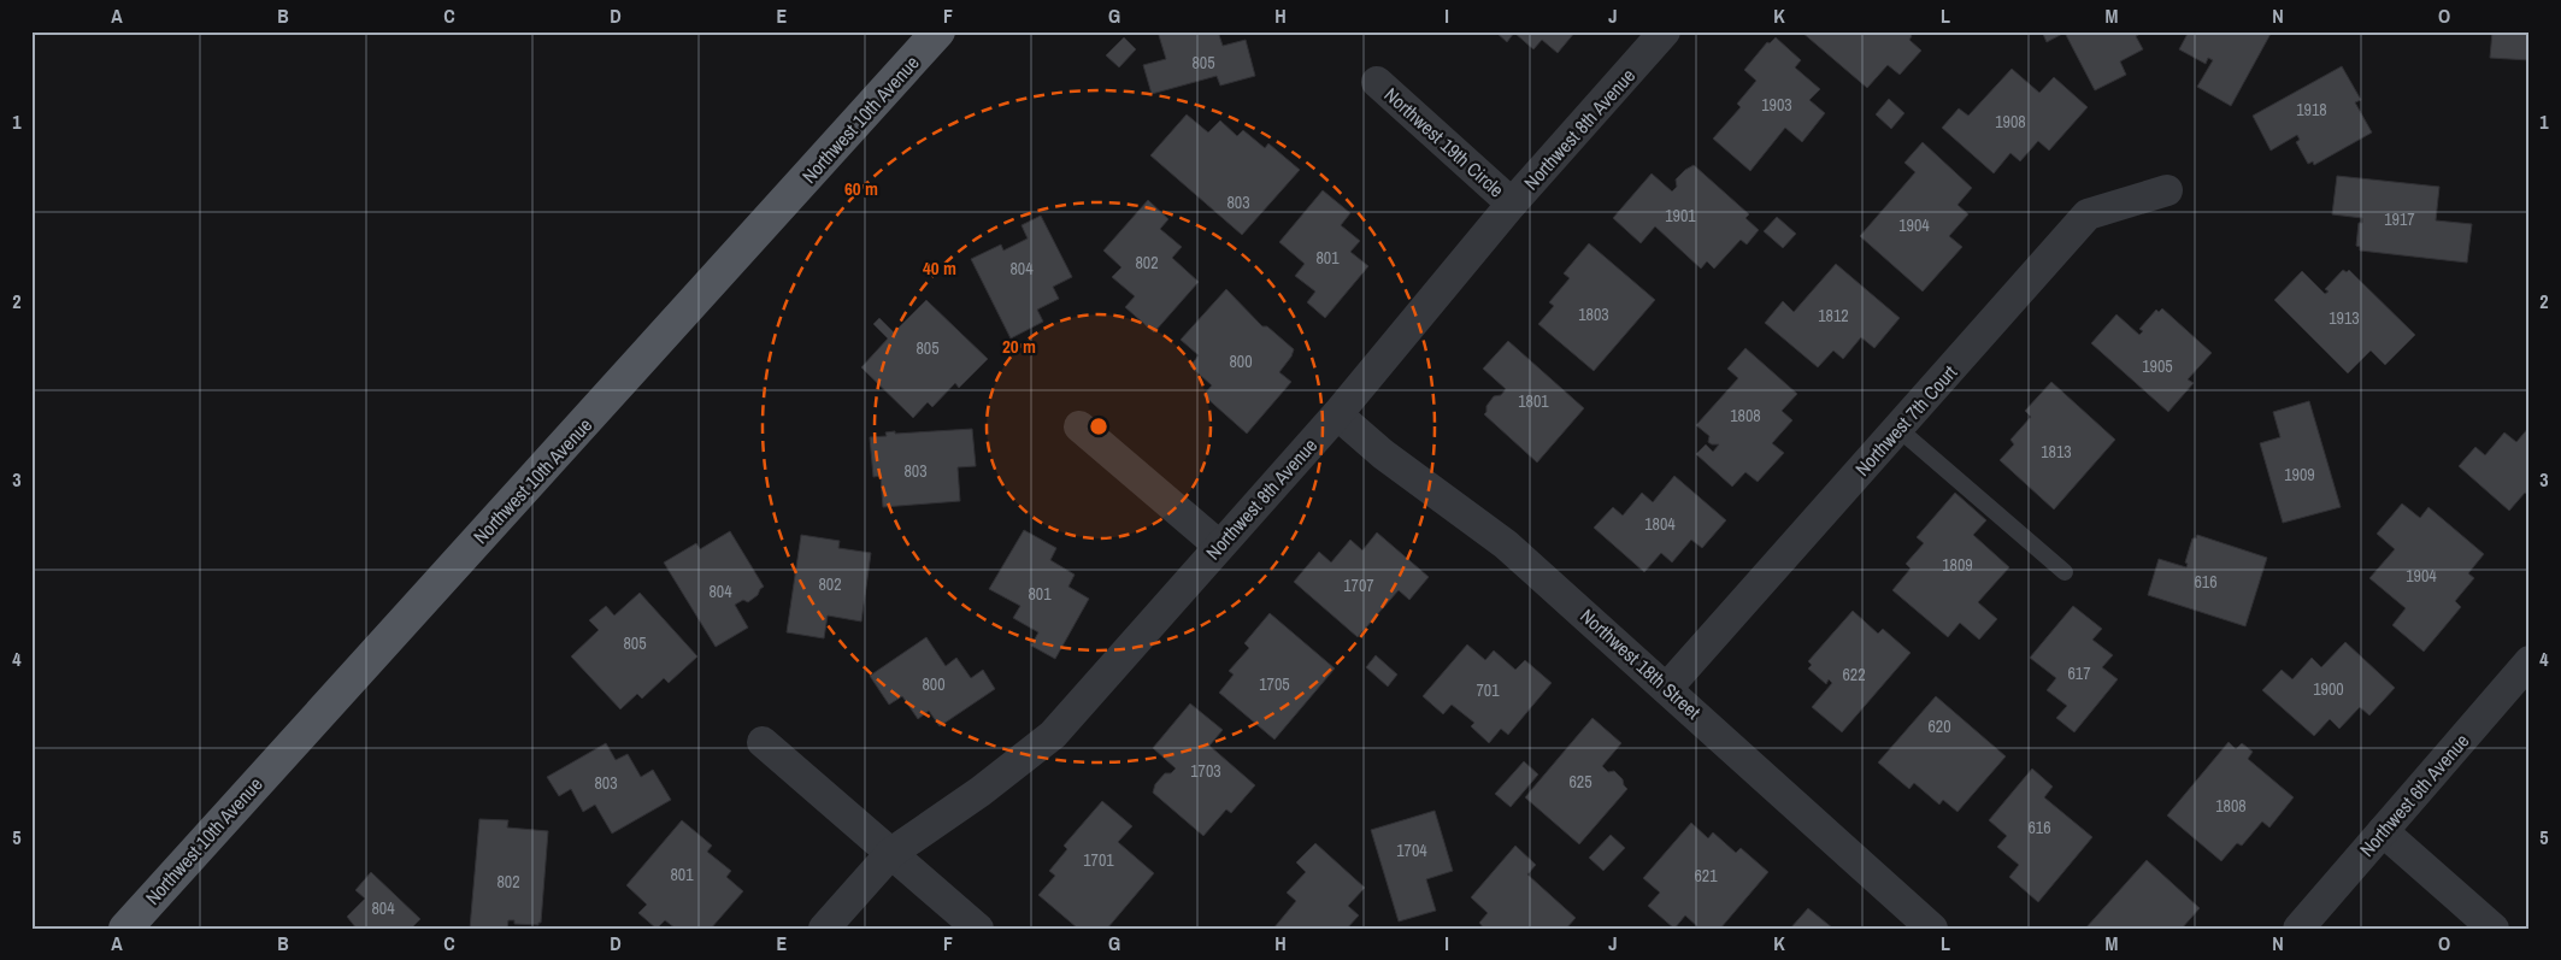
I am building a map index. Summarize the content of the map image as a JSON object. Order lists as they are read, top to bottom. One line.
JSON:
{"streets":{"main road":["Northwest 10th Avenue"],"street":["Northwest 8th Avenue","Northwest 19th Circle","Northwest 7th Court","Northwest 18th Street","Northwest 6th Avenue"]},"crossings":[["Northwest 8th Avenue","Northwest 19th Circle"],["Northwest 8th Avenue","Northwest 18th Street"],["Northwest 7th Court","Northwest 18th Street"]],"house_numbers":["805","1903","1918","1908","803","1901","1917","1904","801","802","804","1803","1812","1913","805","800","1905","1801","1808","1813","803","1909","1804","1809","1904","616","802","1707","804","801","805","617","622","800","1705","1900","701","620","1703","625","803","1808","616","1704","1701","801","621","802","804"],"grid":{"columns":["A","B","C","D","E","F","G","H","I","J","K","L","M","N","O"],"rows":["1","2","3","4","5"]},"rings":["60 m","40 m","20 m"]}
